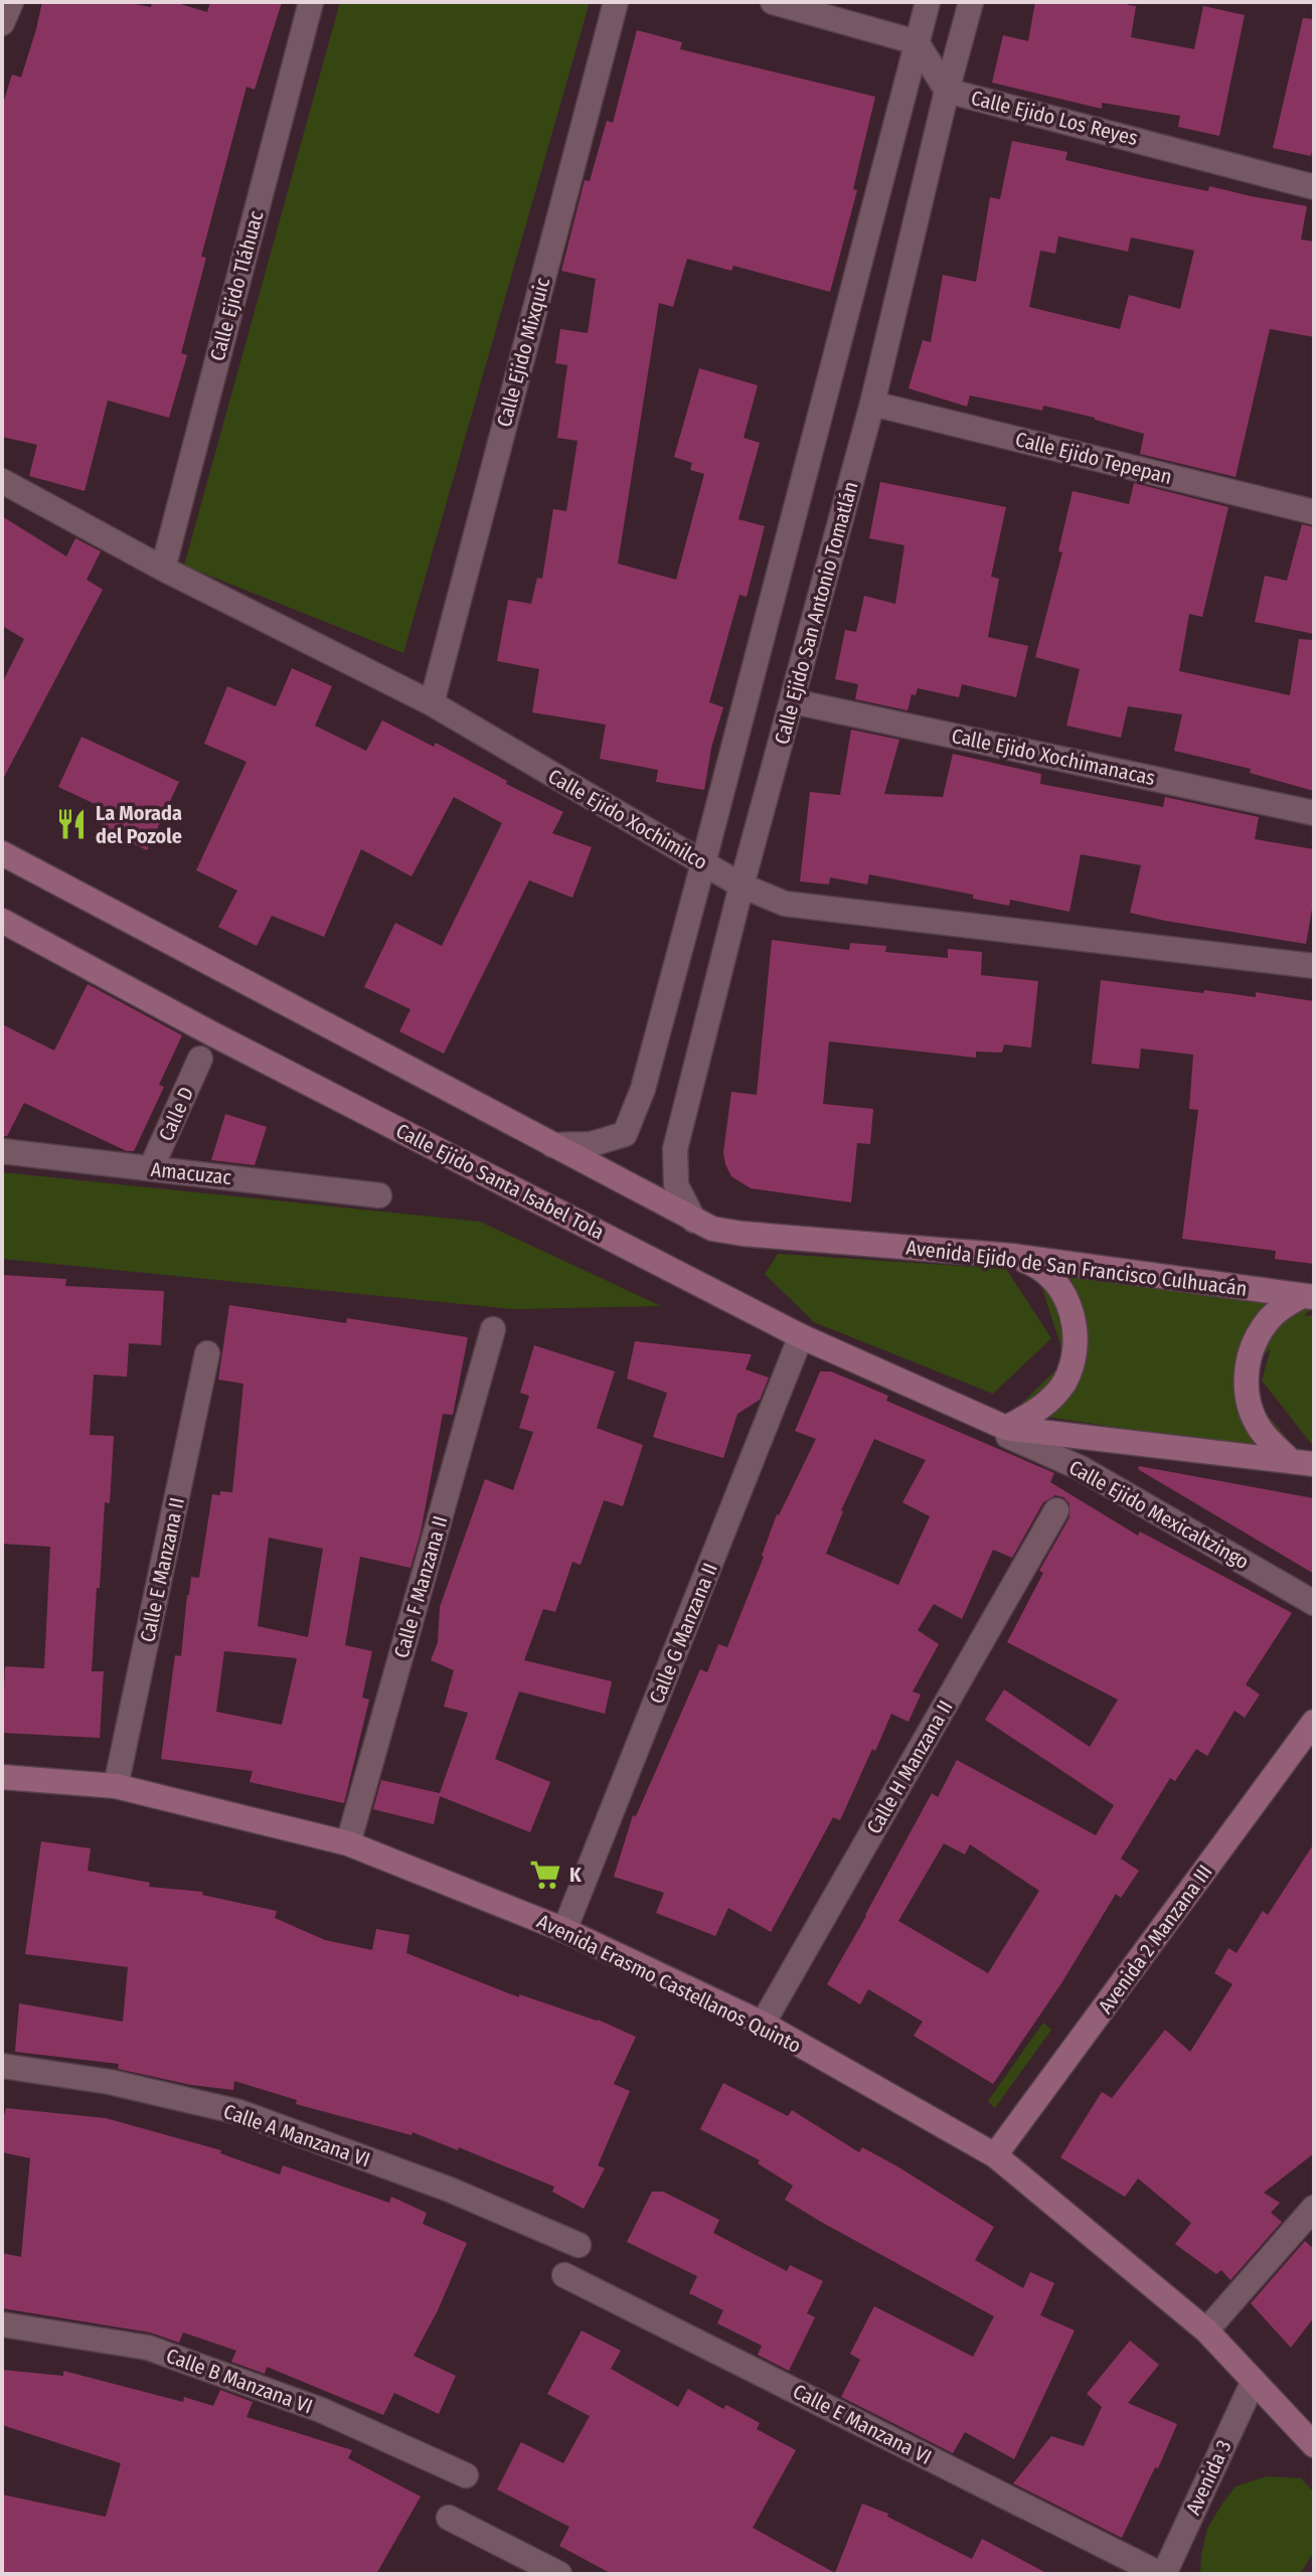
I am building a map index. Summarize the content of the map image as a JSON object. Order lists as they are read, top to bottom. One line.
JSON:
{"streets":{"street":["Calle Ejido Los Reyes","Calle Ejido Tláhuac","Calle Ejido Mixquic","Calle Ejido Tepepan","Calle Ejido San Antonio Tomatlán","Calle Ejido Xochimanacas","Calle Ejido Xochimilco","Calle D","Amacuzac","Calle Ejido Santa Isabel Tola","Avenida Ejido de San Francisco Culhuacán","Calle Ejido Mexicaltzingo","Calle E Manzana II","Calle F Manzana II","Calle G Manzana II","Calle H Manzana II","Avenida 2 Manzana III","Avenida Erasmo Castellanos Quinto","Calle A Manzana VI","Calle B Manzana VI","Calle E Manzana VI","Avenida 3"]},"crossings":[["Calle Ejido Los Reyes","Calle Ejido San Antonio Tomatlán"],["Calle Ejido Tláhuac","Calle Ejido Xochimilco"],["Calle Ejido Mixquic","Calle Ejido Xochimilco"],["Calle Ejido Tepepan","Calle Ejido San Antonio Tomatlán"],["Calle Ejido San Antonio Tomatlán","Calle Ejido Xochimanacas"],["Calle Ejido San Antonio Tomatlán","Calle Ejido Xochimilco"],["Calle Ejido San Antonio Tomatlán","Avenida Ejido de San Francisco Culhuacán"],["Calle D","Amacuzac"],["Calle Ejido Santa Isabel Tola","Calle Ejido Mexicaltzingo"],["Calle Ejido Santa Isabel Tola","Calle G Manzana II"],["Calle E Manzana II","Avenida Erasmo Castellanos Quinto"],["Calle F Manzana II","Avenida Erasmo Castellanos Quinto"],["Calle G Manzana II","Avenida Erasmo Castellanos Quinto"],["Calle H Manzana II","Avenida Erasmo Castellanos Quinto"],["Avenida 2 Manzana III","Avenida Erasmo Castellanos Quinto"],["Avenida Erasmo Castellanos Quinto","Avenida 3"],["Calle E Manzana VI","Avenida 3"]],"places":{"restaurant":["La Morada del Pozole"],"supermarket":["K"]}}
